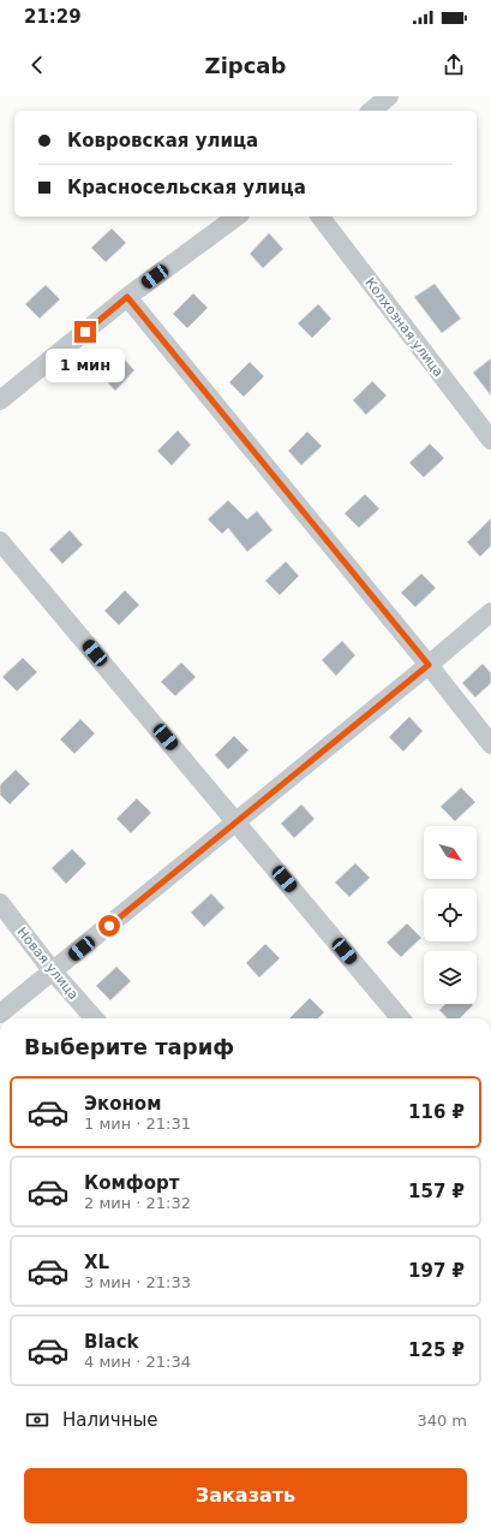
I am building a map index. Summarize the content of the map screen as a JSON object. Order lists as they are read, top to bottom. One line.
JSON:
{"streets":{"street":["Колхозная улица","Новая улица"]},"north":"bottom right","page":{"status":"21:29","header":"Zipcab","banner":["Ковровская улица","Красносельская улица"],"bubble":"1 мин","heading":"Выберите тариф","list":[{"name":"Эконом","note":"1 мин · 21:31","value":"116 ₽"},{"name":"Комфорт","note":"2 мин · 21:32","value":"157 ₽"},{"name":"XL","note":"3 мин · 21:33","value":"197 ₽"},{"name":"Black","note":"4 мин · 21:34","value":"125 ₽"}],"pay":["Наличные","340 m"],"buttons":"Заказать"}}
